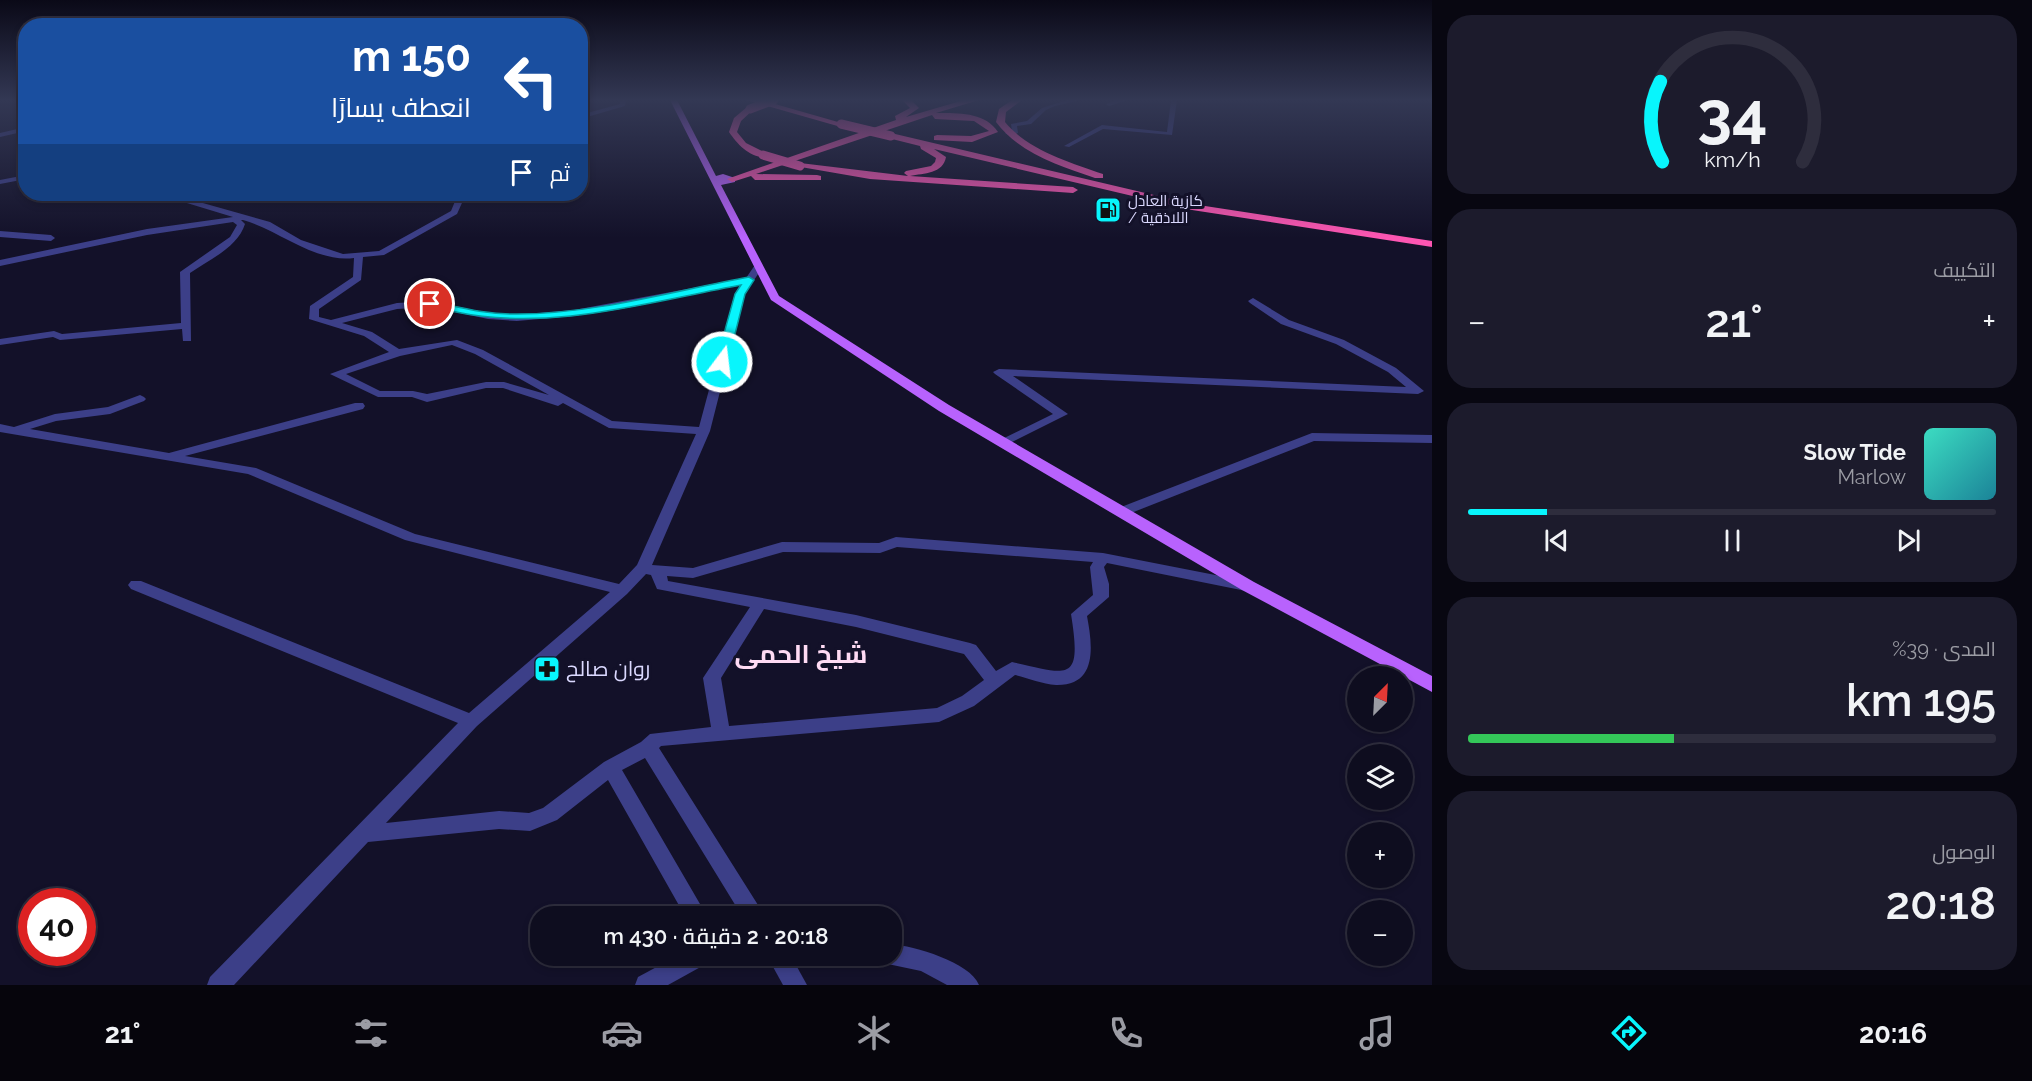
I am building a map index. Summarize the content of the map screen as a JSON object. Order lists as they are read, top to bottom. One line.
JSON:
{"districts":["شيخ الحمى"],"places":{"fuel station":["كازية العادل / اللاذقية"],"pharmacy":["روان صالح"]},"north":"top right","page":{"turn":["150 m","انعطف يسارًا"],"then":"ثم","tile":["التكييف",["المدى · 39%","195 km"],["الوصول","20:18"]],"heat":["−","21°","+"],"song":["Slow Tide","Marlow"],"map_buttons":["+","−"],"limit":"40","trip":"20:18 · 2 دقيقة · 430 m","tabs":["20:16","21°"],"gauge":["34","km/h"]}}
